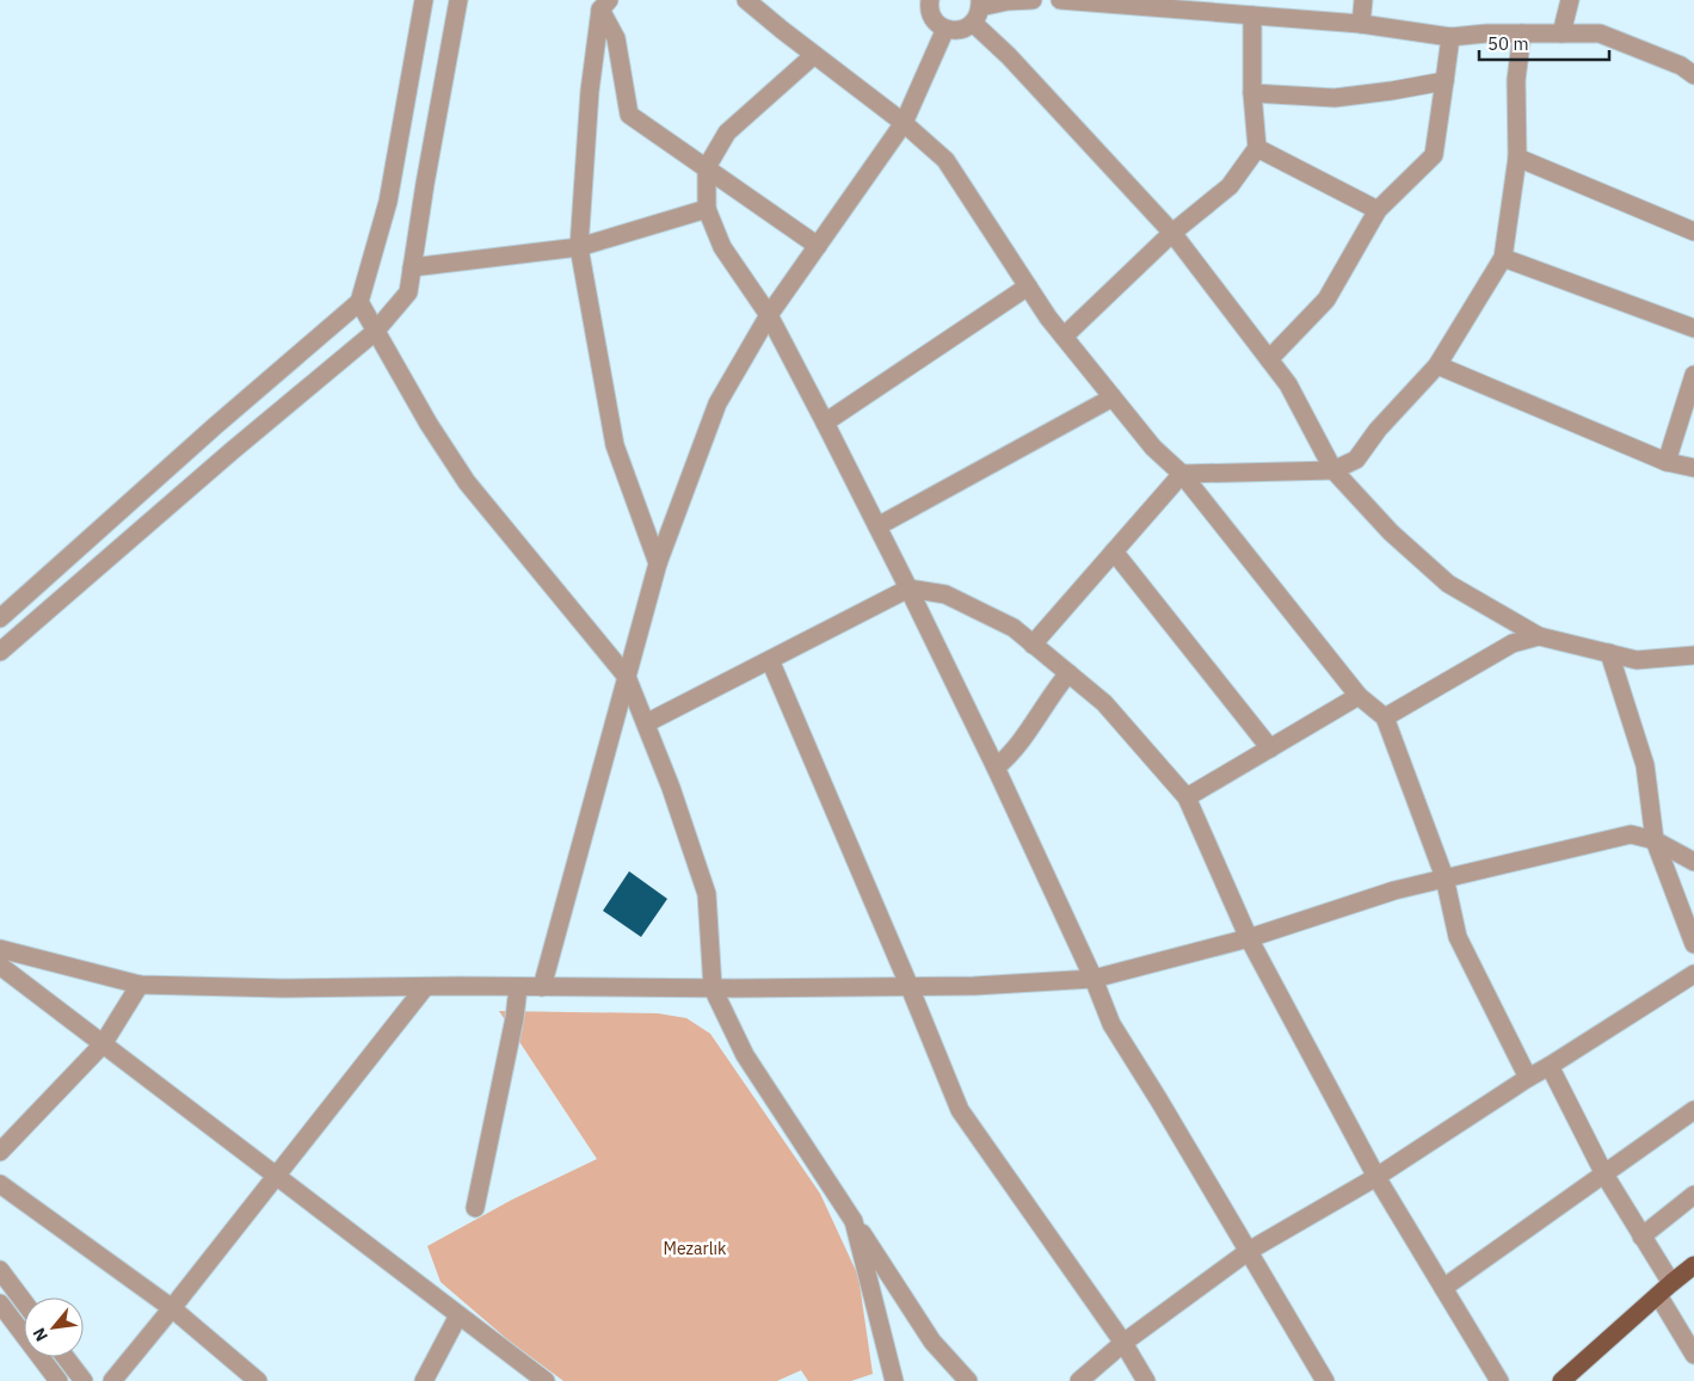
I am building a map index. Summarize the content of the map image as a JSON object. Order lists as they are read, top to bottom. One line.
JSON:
{"parks":["Mezarlık"],"scale_bar":"50 m","north":"bottom left"}
